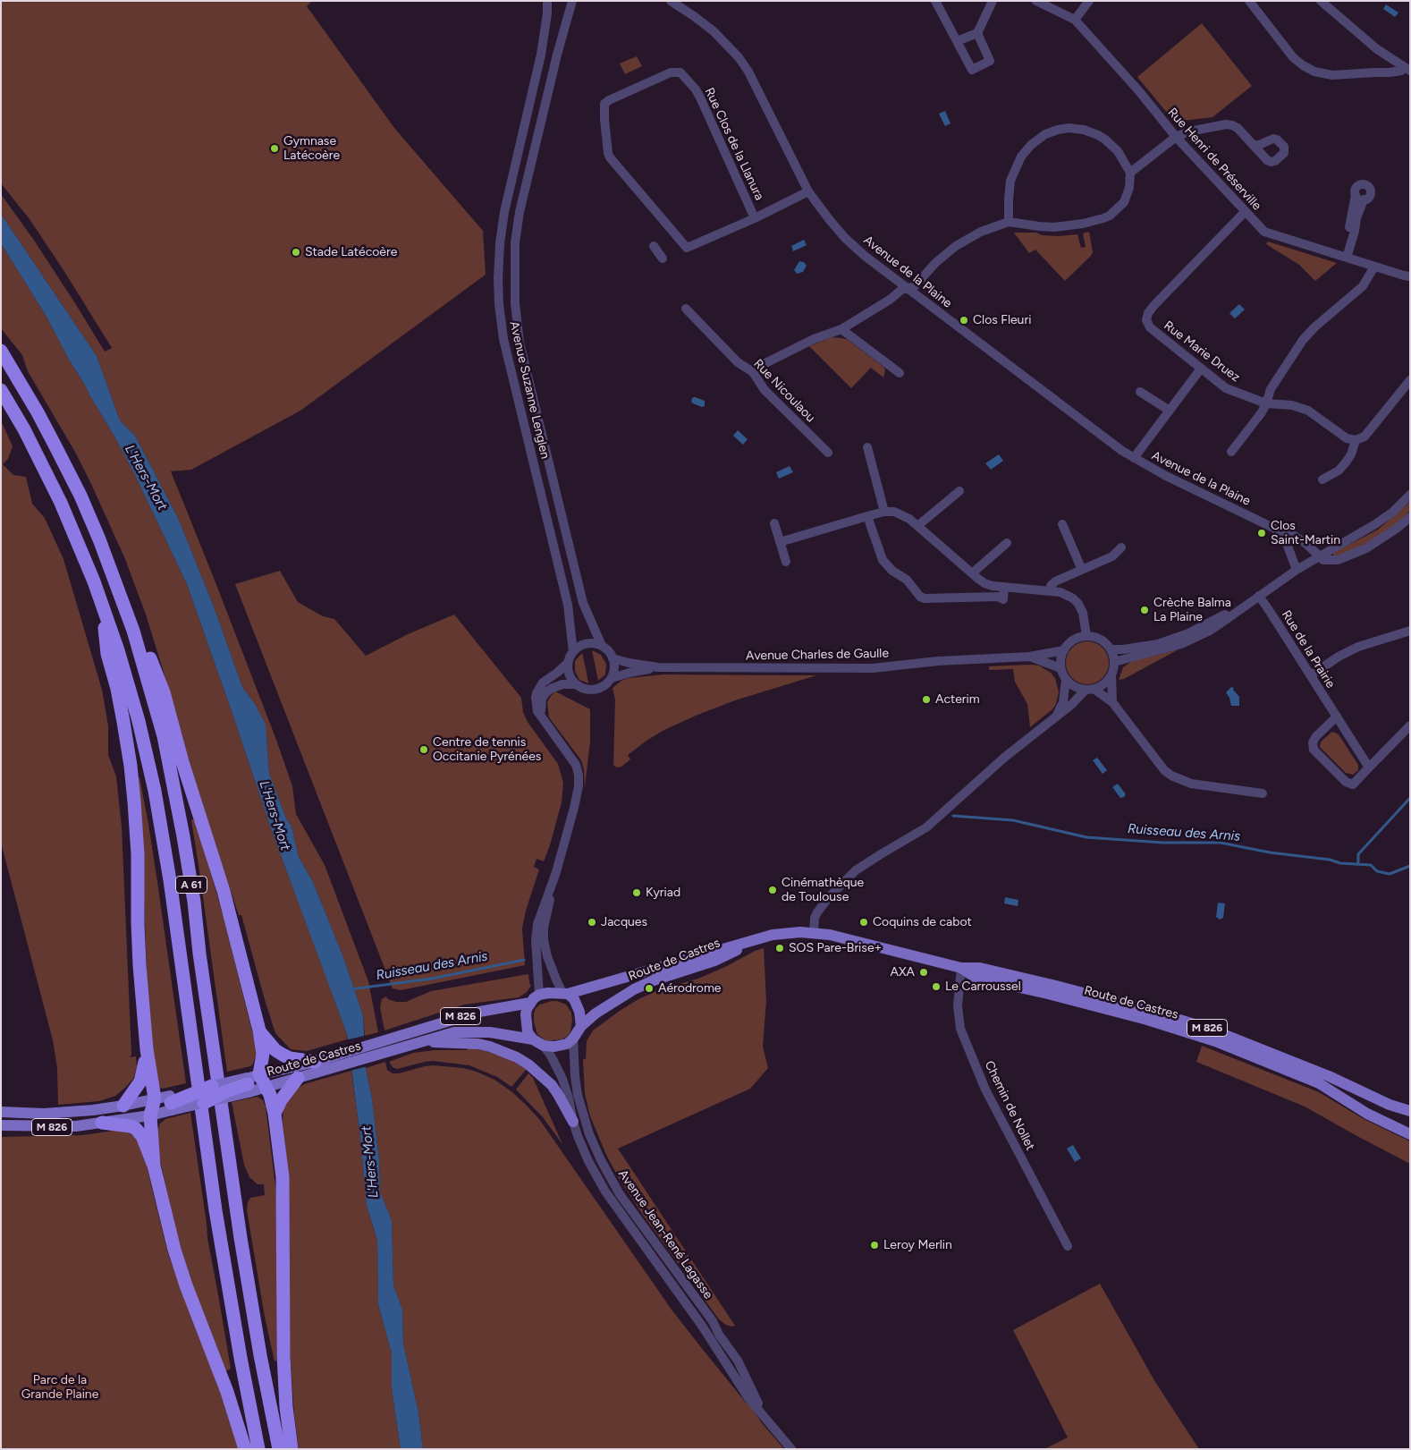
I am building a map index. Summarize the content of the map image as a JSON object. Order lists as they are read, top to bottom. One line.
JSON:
{"streets":{"highway":["A 61"],"main road":["Route de Castres","M 826"],"street":["Rue Clos de la Llanura","Rue Henri de Préserville","Avenue de la Plaine","Rue Marie Druez","Avenue Suzanne Lenglen","Rue Nicoulaou","Rue de la Prairie","Avenue Charles de Gaulle","Chemin de Nollet","Avenue Jean-René Lagasse"]},"crossings":[["Rue Henri de Préserville","Rue Marie Druez"],["Avenue Suzanne Lenglen","Avenue Charles de Gaulle"],["Route de Castres","Chemin de Nollet"],["Route de Castres","Avenue Jean-René Lagasse"]],"water":["L'Hers-Mort","Ruisseau des Arnis"],"parks":["Parc de la Grande Plaine"],"places":["Gymnase Latécoère","Stade Latécoère","Clos Fleuri","Clos Saint-Martin","Crèche Balma La Plaine","Acterim","Centre de tennis Occitanie Pyrénées","Cinémathèque de Toulouse","Kyriad","Jacques","Coquins de cabot","SOS Pare-Brise+","AXA","Le Carroussel","Aérodrome","Leroy Merlin"]}
